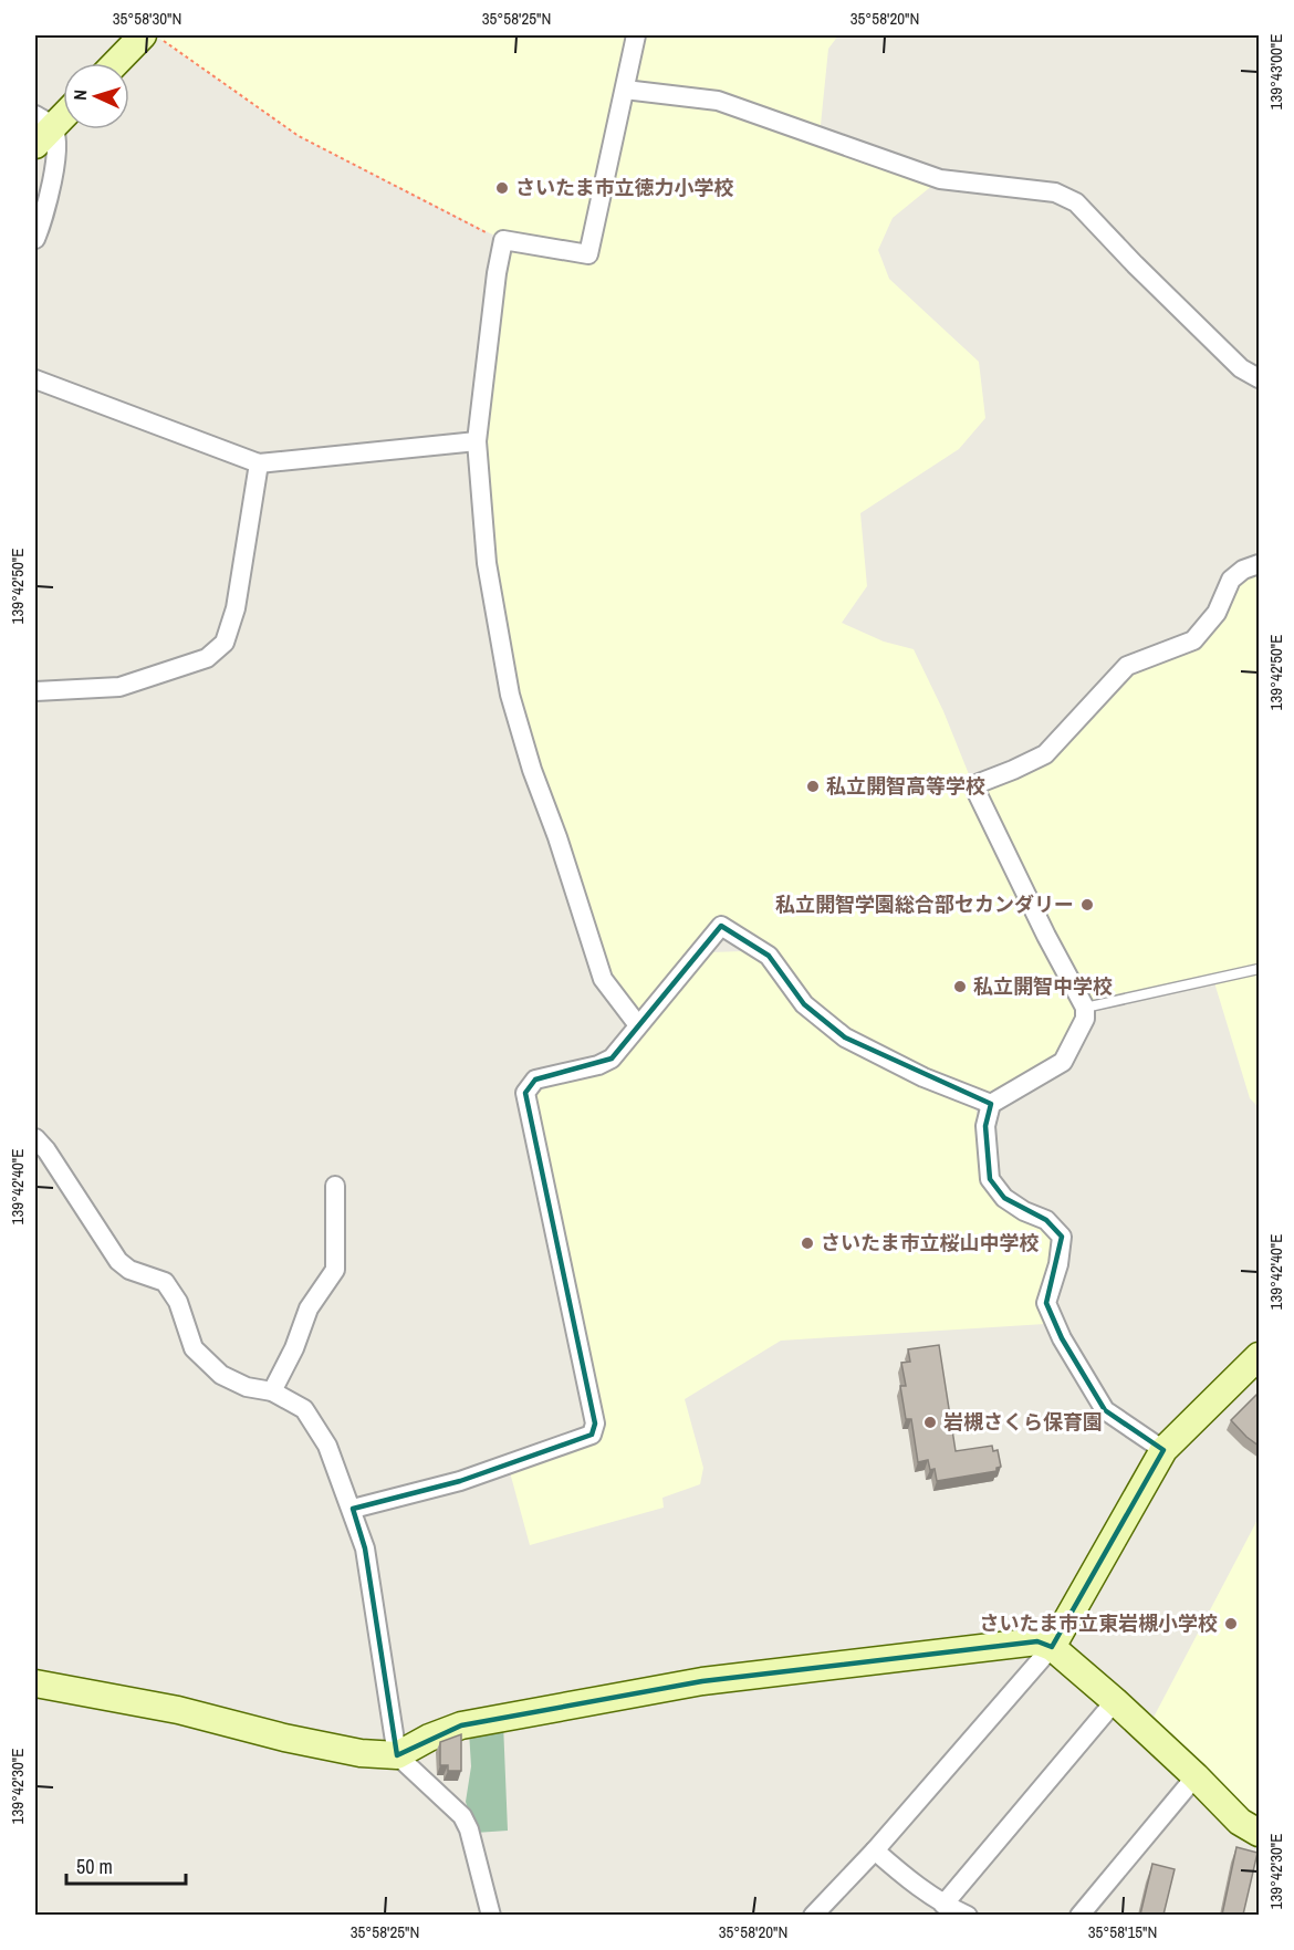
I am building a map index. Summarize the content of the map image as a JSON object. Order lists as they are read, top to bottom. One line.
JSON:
{"places":["さいたま市立徳力小学校","私立開智高等学校","私立開智学園総合部セカンダリー","私立開智中学校","さいたま市立桜山中学校","岩槻さくら保育園","さいたま市立東岩槻小学校"],"scale_bar":"50 m","north":"left","coordinates":["35°58'30\"N","35°58'25\"N","35°58'20\"N","139°43'00\"E","139°42'50\"E","139°42'40\"E","139°42'30\"E","35°58'15\"N"]}
